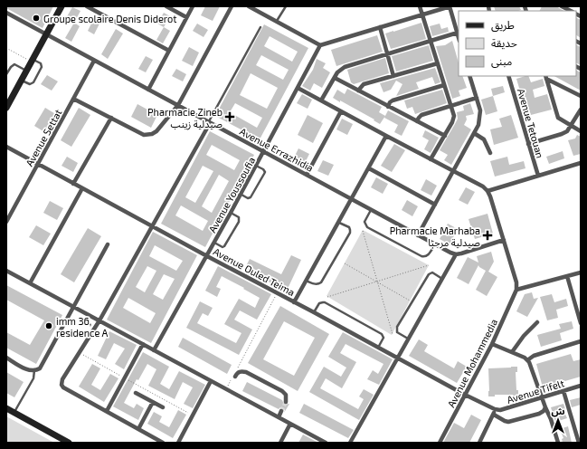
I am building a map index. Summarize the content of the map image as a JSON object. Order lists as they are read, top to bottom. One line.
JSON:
{"streets":{"street":["Avenue Tetouan","Avenue Settat","Avenue Errazhidia","Avenue Youssoufia","Avenue Ouled Teima","Avenue Mohammedia","Avenue Tifelt"]},"crossings":[["Avenue Settat","Avenue Errazhidia"],["Avenue Settat","Avenue Ouled Teima"],["Avenue Errazhidia","Avenue Youssoufia"],["Avenue Youssoufia","Avenue Ouled Teima"],["Avenue Ouled Teima","Avenue Mohammedia"],["Avenue Ouled Teima","Avenue Tifelt"]],"places":{"other":["Groupe scolaire Denis Diderot","imm 36, residence A"],"health":["Pharmacie Zineb صيدلية زينب","Pharmacie Marhaba صيدلية مرحبا"]},"legend":["طريق","حديقة","مبنى"],"north":"top"}
